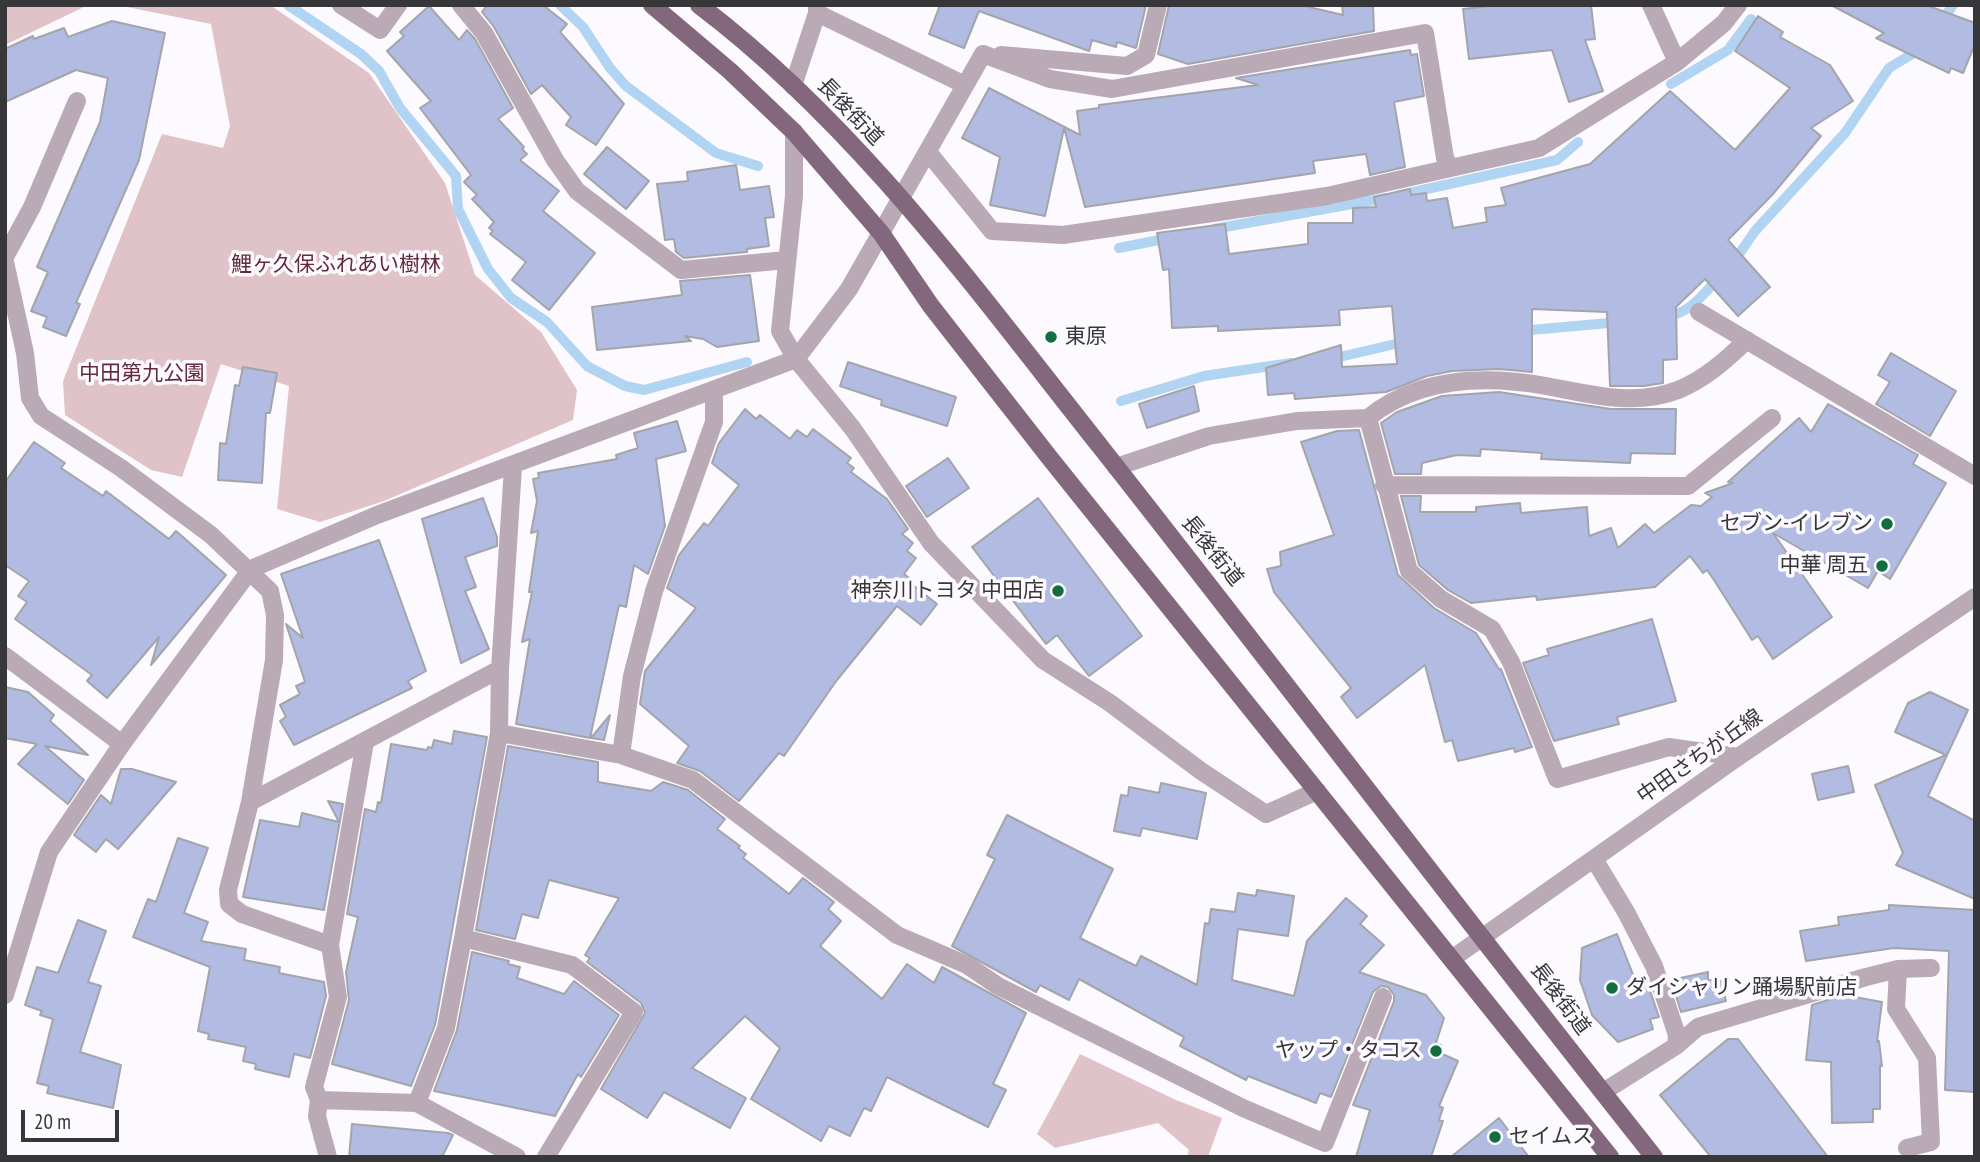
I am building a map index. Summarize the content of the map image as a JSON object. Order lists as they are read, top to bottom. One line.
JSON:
{"streets":{"main road":["長後街道"],"street":["中田さちが丘線"]},"crossings":[["長後街道","中田さちが丘線"]],"parks":["鯉ヶ久保ふれあい樹林","中田第九公園"],"places":["東原","セブン-イレブン","中華 周五","神奈川トヨタ 中田店","ダイシャリン踊場駅前店","ヤップ・タコス","セイムス"],"scale_bar":"20 m"}
